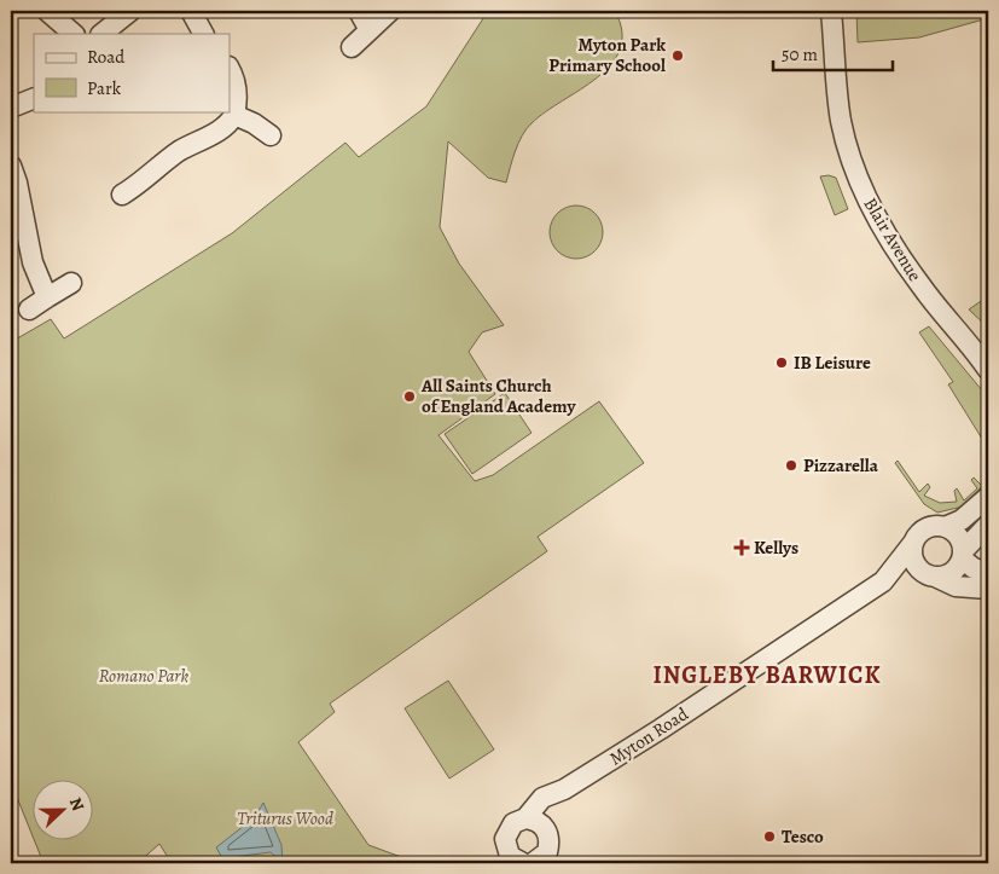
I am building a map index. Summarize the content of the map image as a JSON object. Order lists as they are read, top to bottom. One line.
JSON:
{"streets":{"street":["Blair Avenue","Myton Road"]},"districts":["INGLEBY BARWICK"],"parks":["Romano Park","Triturus Wood"],"places":{"other":["Myton Park Primary School","IB Leisure","All Saints Church of England Academy","Pizzarella","Tesco"],"health":["Kellys"]},"legend":["Road","Park"],"scale_bar":"50 m","north":"right"}
